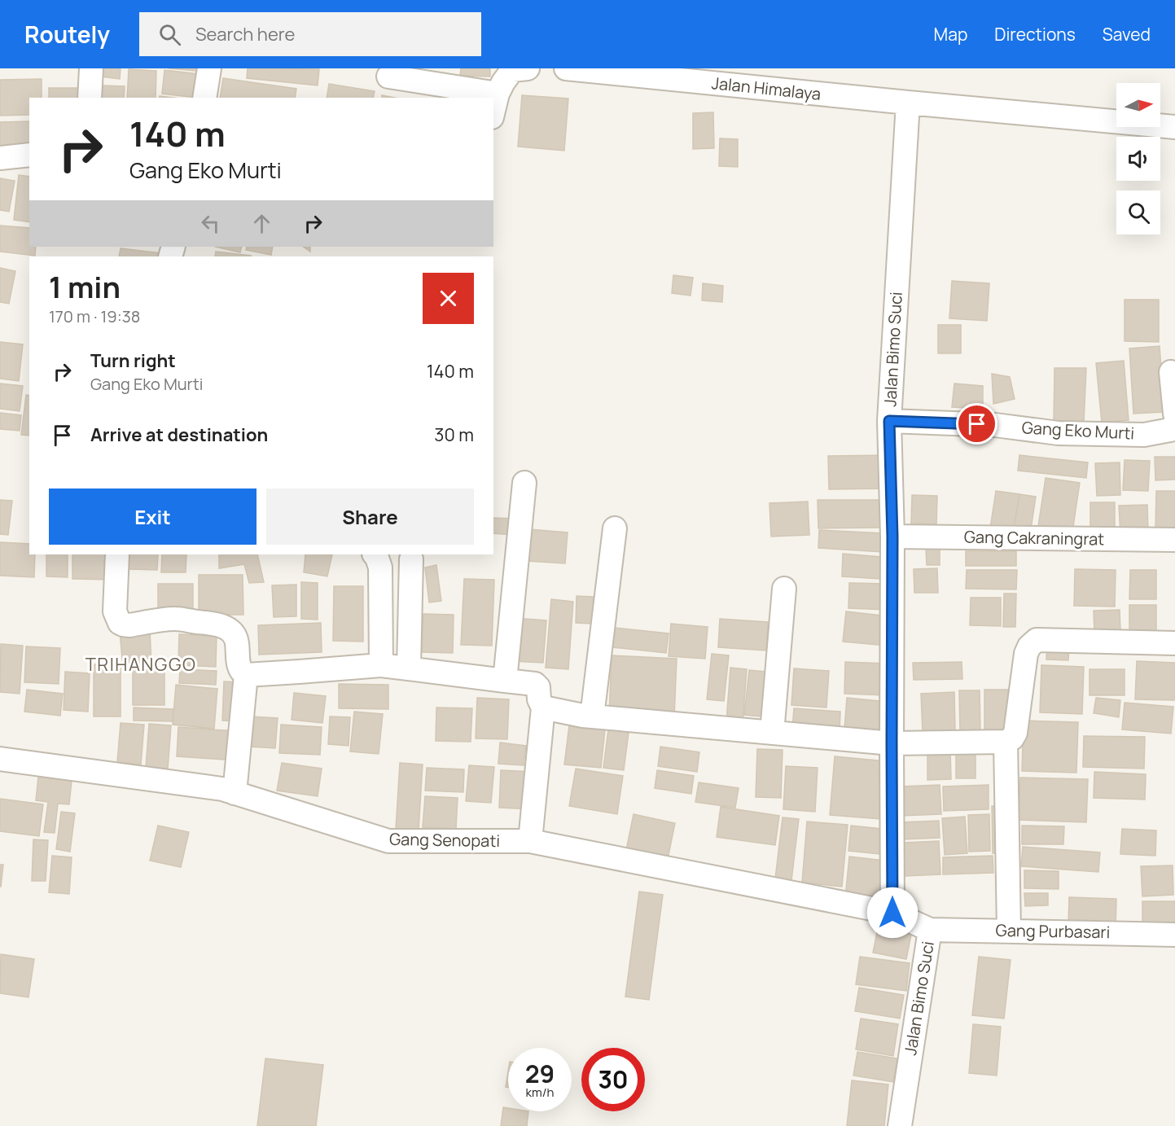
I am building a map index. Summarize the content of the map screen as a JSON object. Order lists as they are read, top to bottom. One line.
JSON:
{"streets":{"street":["Jalan Himalaya","Jalan Bimo Suci","Gang Eko Murti","Gang Cakraningrat","Gang Senopati","Gang Purbasari"]},"crossings":[["Jalan Himalaya","Jalan Bimo Suci"],["Jalan Bimo Suci","Gang Eko Murti"],["Jalan Bimo Suci","Gang Cakraningrat"],["Jalan Bimo Suci","Gang Senopati"],["Jalan Bimo Suci","Gang Purbasari"]],"districts":["TRIHANGGO"],"north":"right","page":{"header":"Routely","search":"Search here","nav":["Map","Directions","Saved"],"turn":["140 m","Gang Eko Murti"],"heading":["1 min","170 m · 19:38"],"list":[{"name":"Turn right","note":"Gang Eko Murti","value":"140 m"},{"name":"Arrive at destination","value":"30 m"}],"buttons":["Exit","Share"],"speed":"29 km/h","limit":"30"}}
